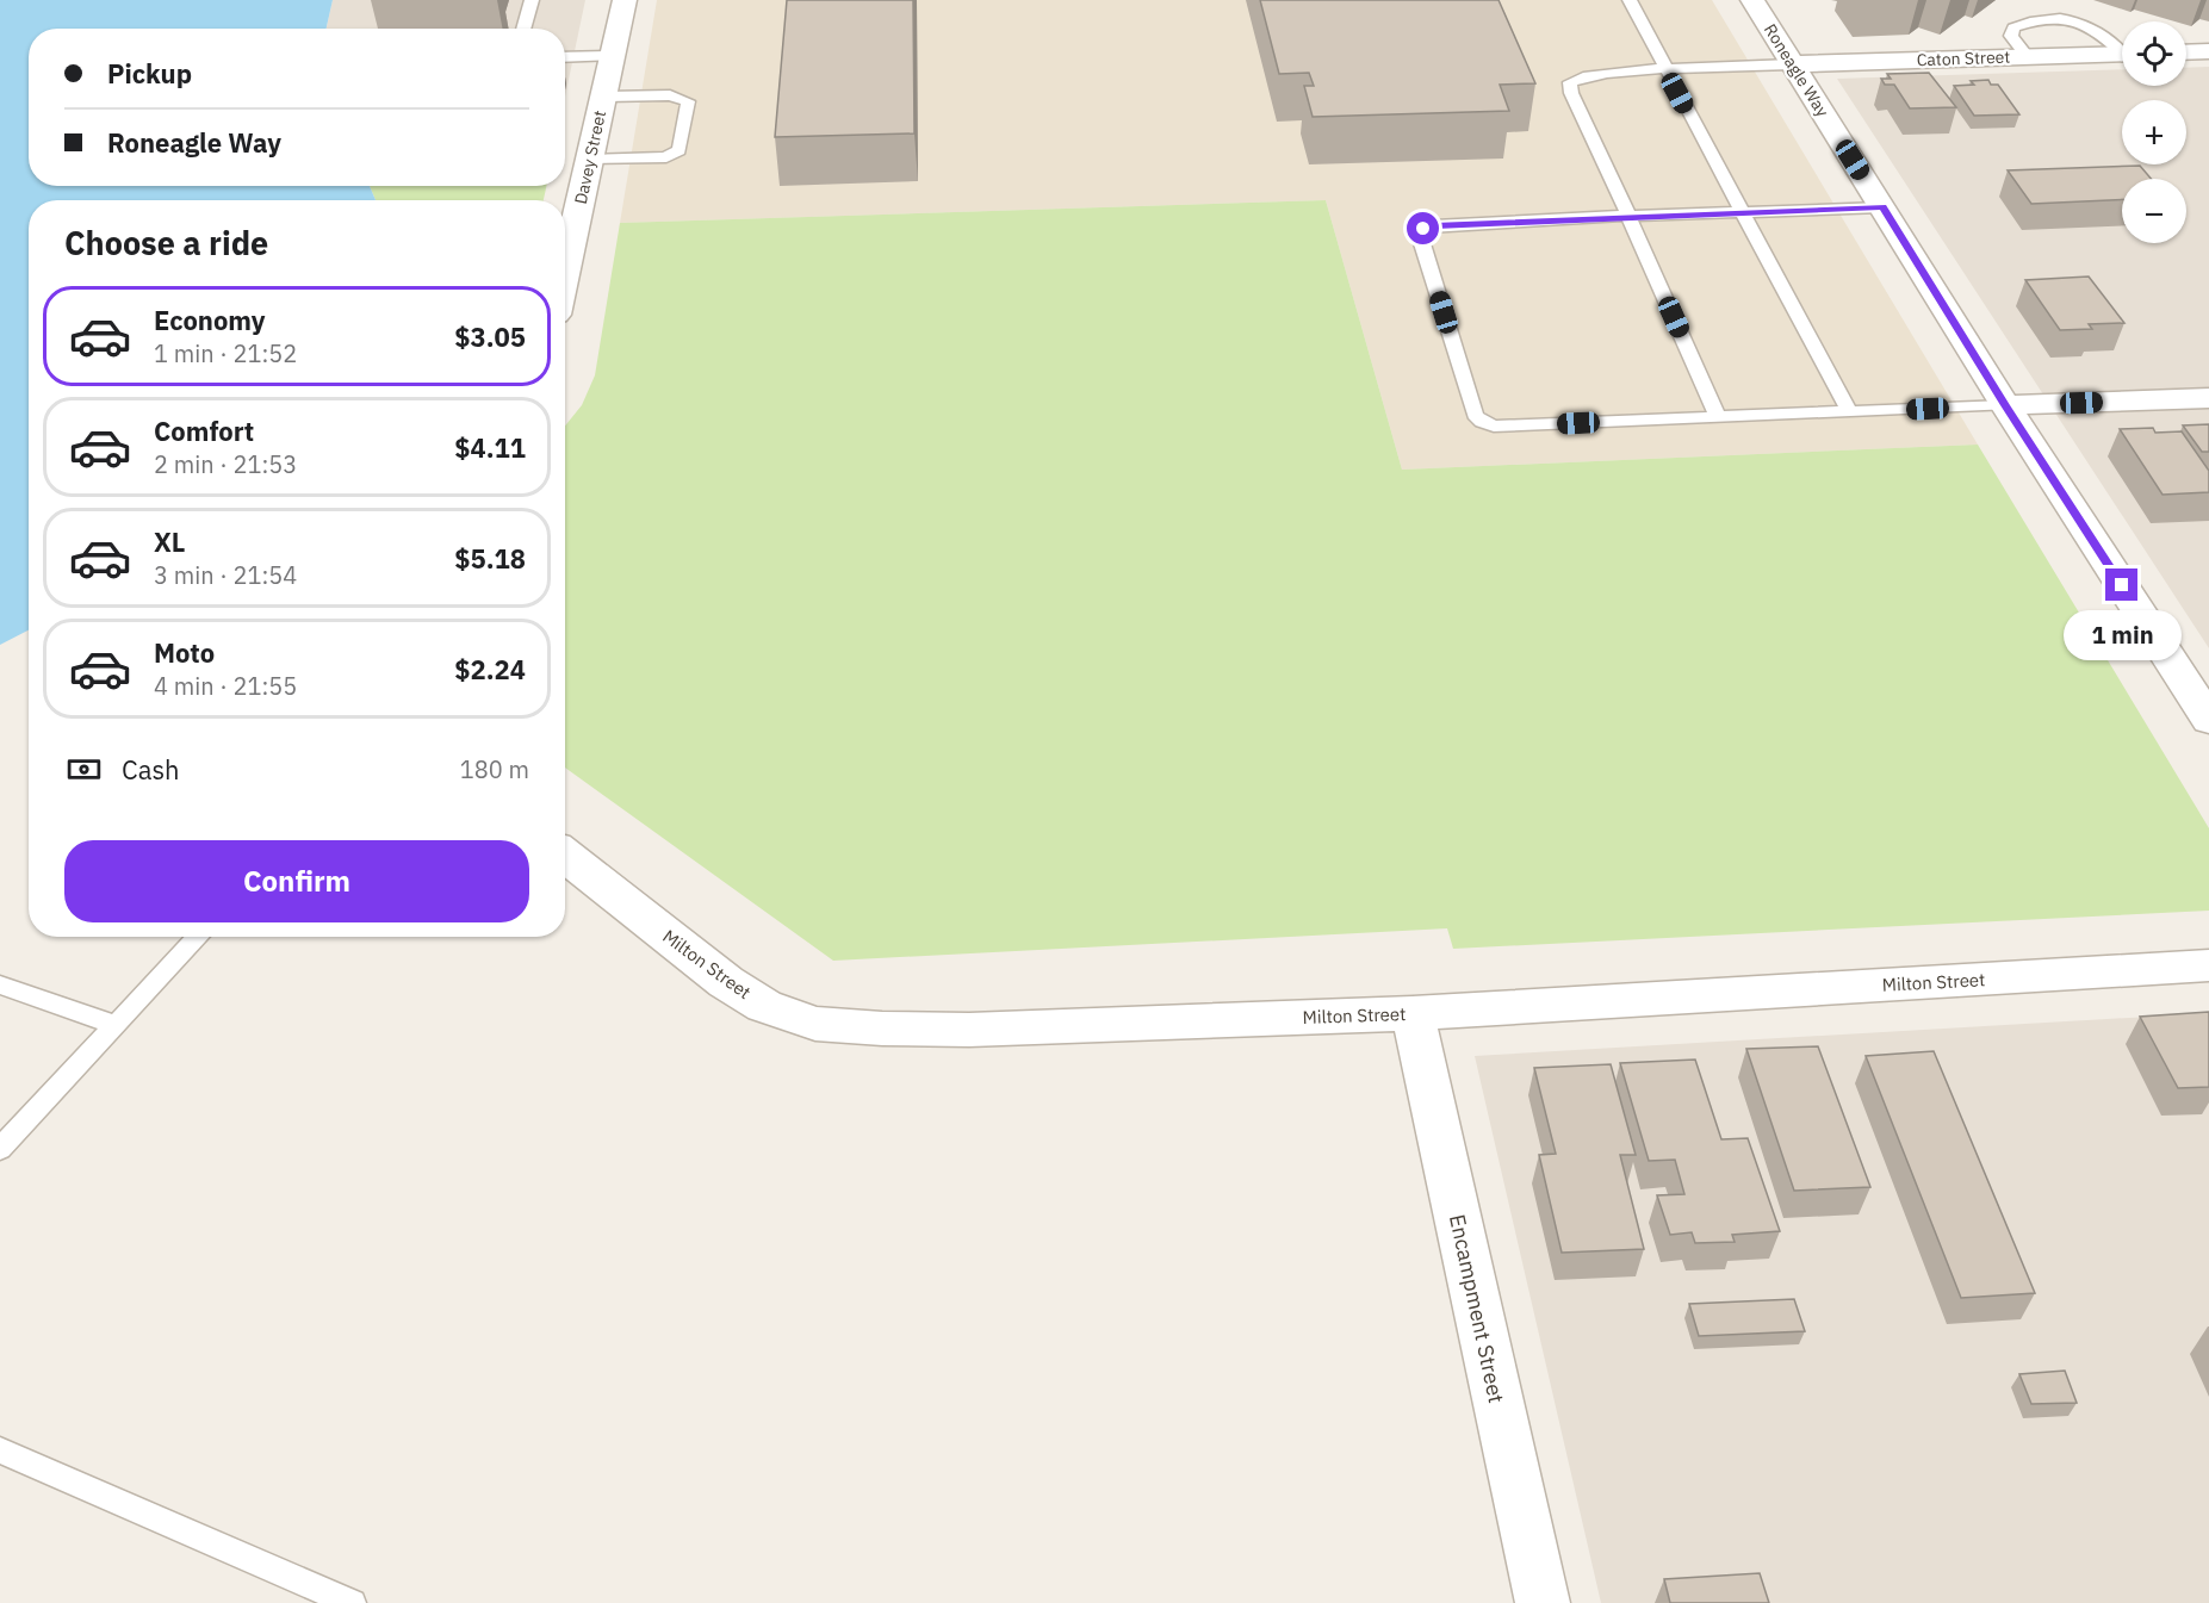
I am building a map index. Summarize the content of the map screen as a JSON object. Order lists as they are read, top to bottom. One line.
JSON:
{"streets":{"street":["Caton Street","Roneagle Way","Davey Street","Milton Street","Encampment Street"]},"crossings":[["Caton Street","Roneagle Way"],["Milton Street","Encampment Street"]],"page":{"map_buttons":["+","−"],"banner":["Pickup","Roneagle Way"],"heading":"Choose a ride","list":[{"name":"Economy","note":"1 min · 21:52","value":"$3.05"},{"name":"Comfort","note":"2 min · 21:53","value":"$4.11"},{"name":"XL","note":"3 min · 21:54","value":"$5.18"},{"name":"Moto","note":"4 min · 21:55","value":"$2.24"}],"bubble":"1 min","pay":["Cash","180 m"],"buttons":"Confirm"}}
